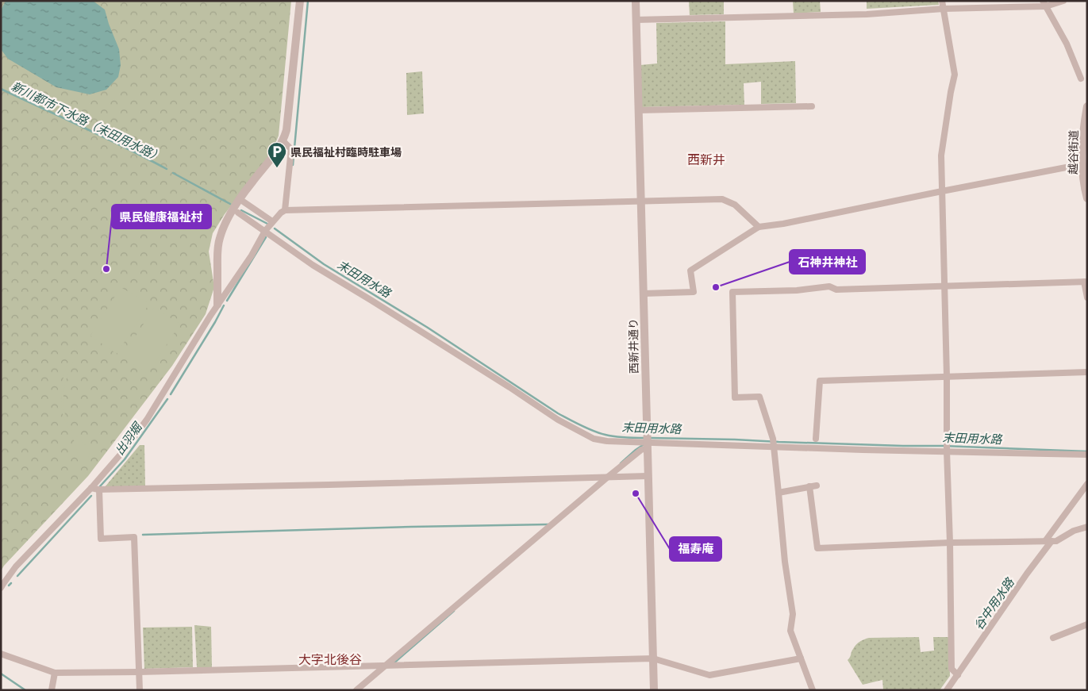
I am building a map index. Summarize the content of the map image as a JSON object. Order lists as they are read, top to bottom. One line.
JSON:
{"streets":{"street":["越谷街道","西新井通り"]},"districts":["西新井","大字北後谷"],"water":["新川都市下水路（末田用水路）","末田用水路","出羽堀","谷中用水路"],"places":{"parking":["県民福祉村臨時駐車場"],"other":["県民健康福祉村","石神井神社","福寿庵"]}}
